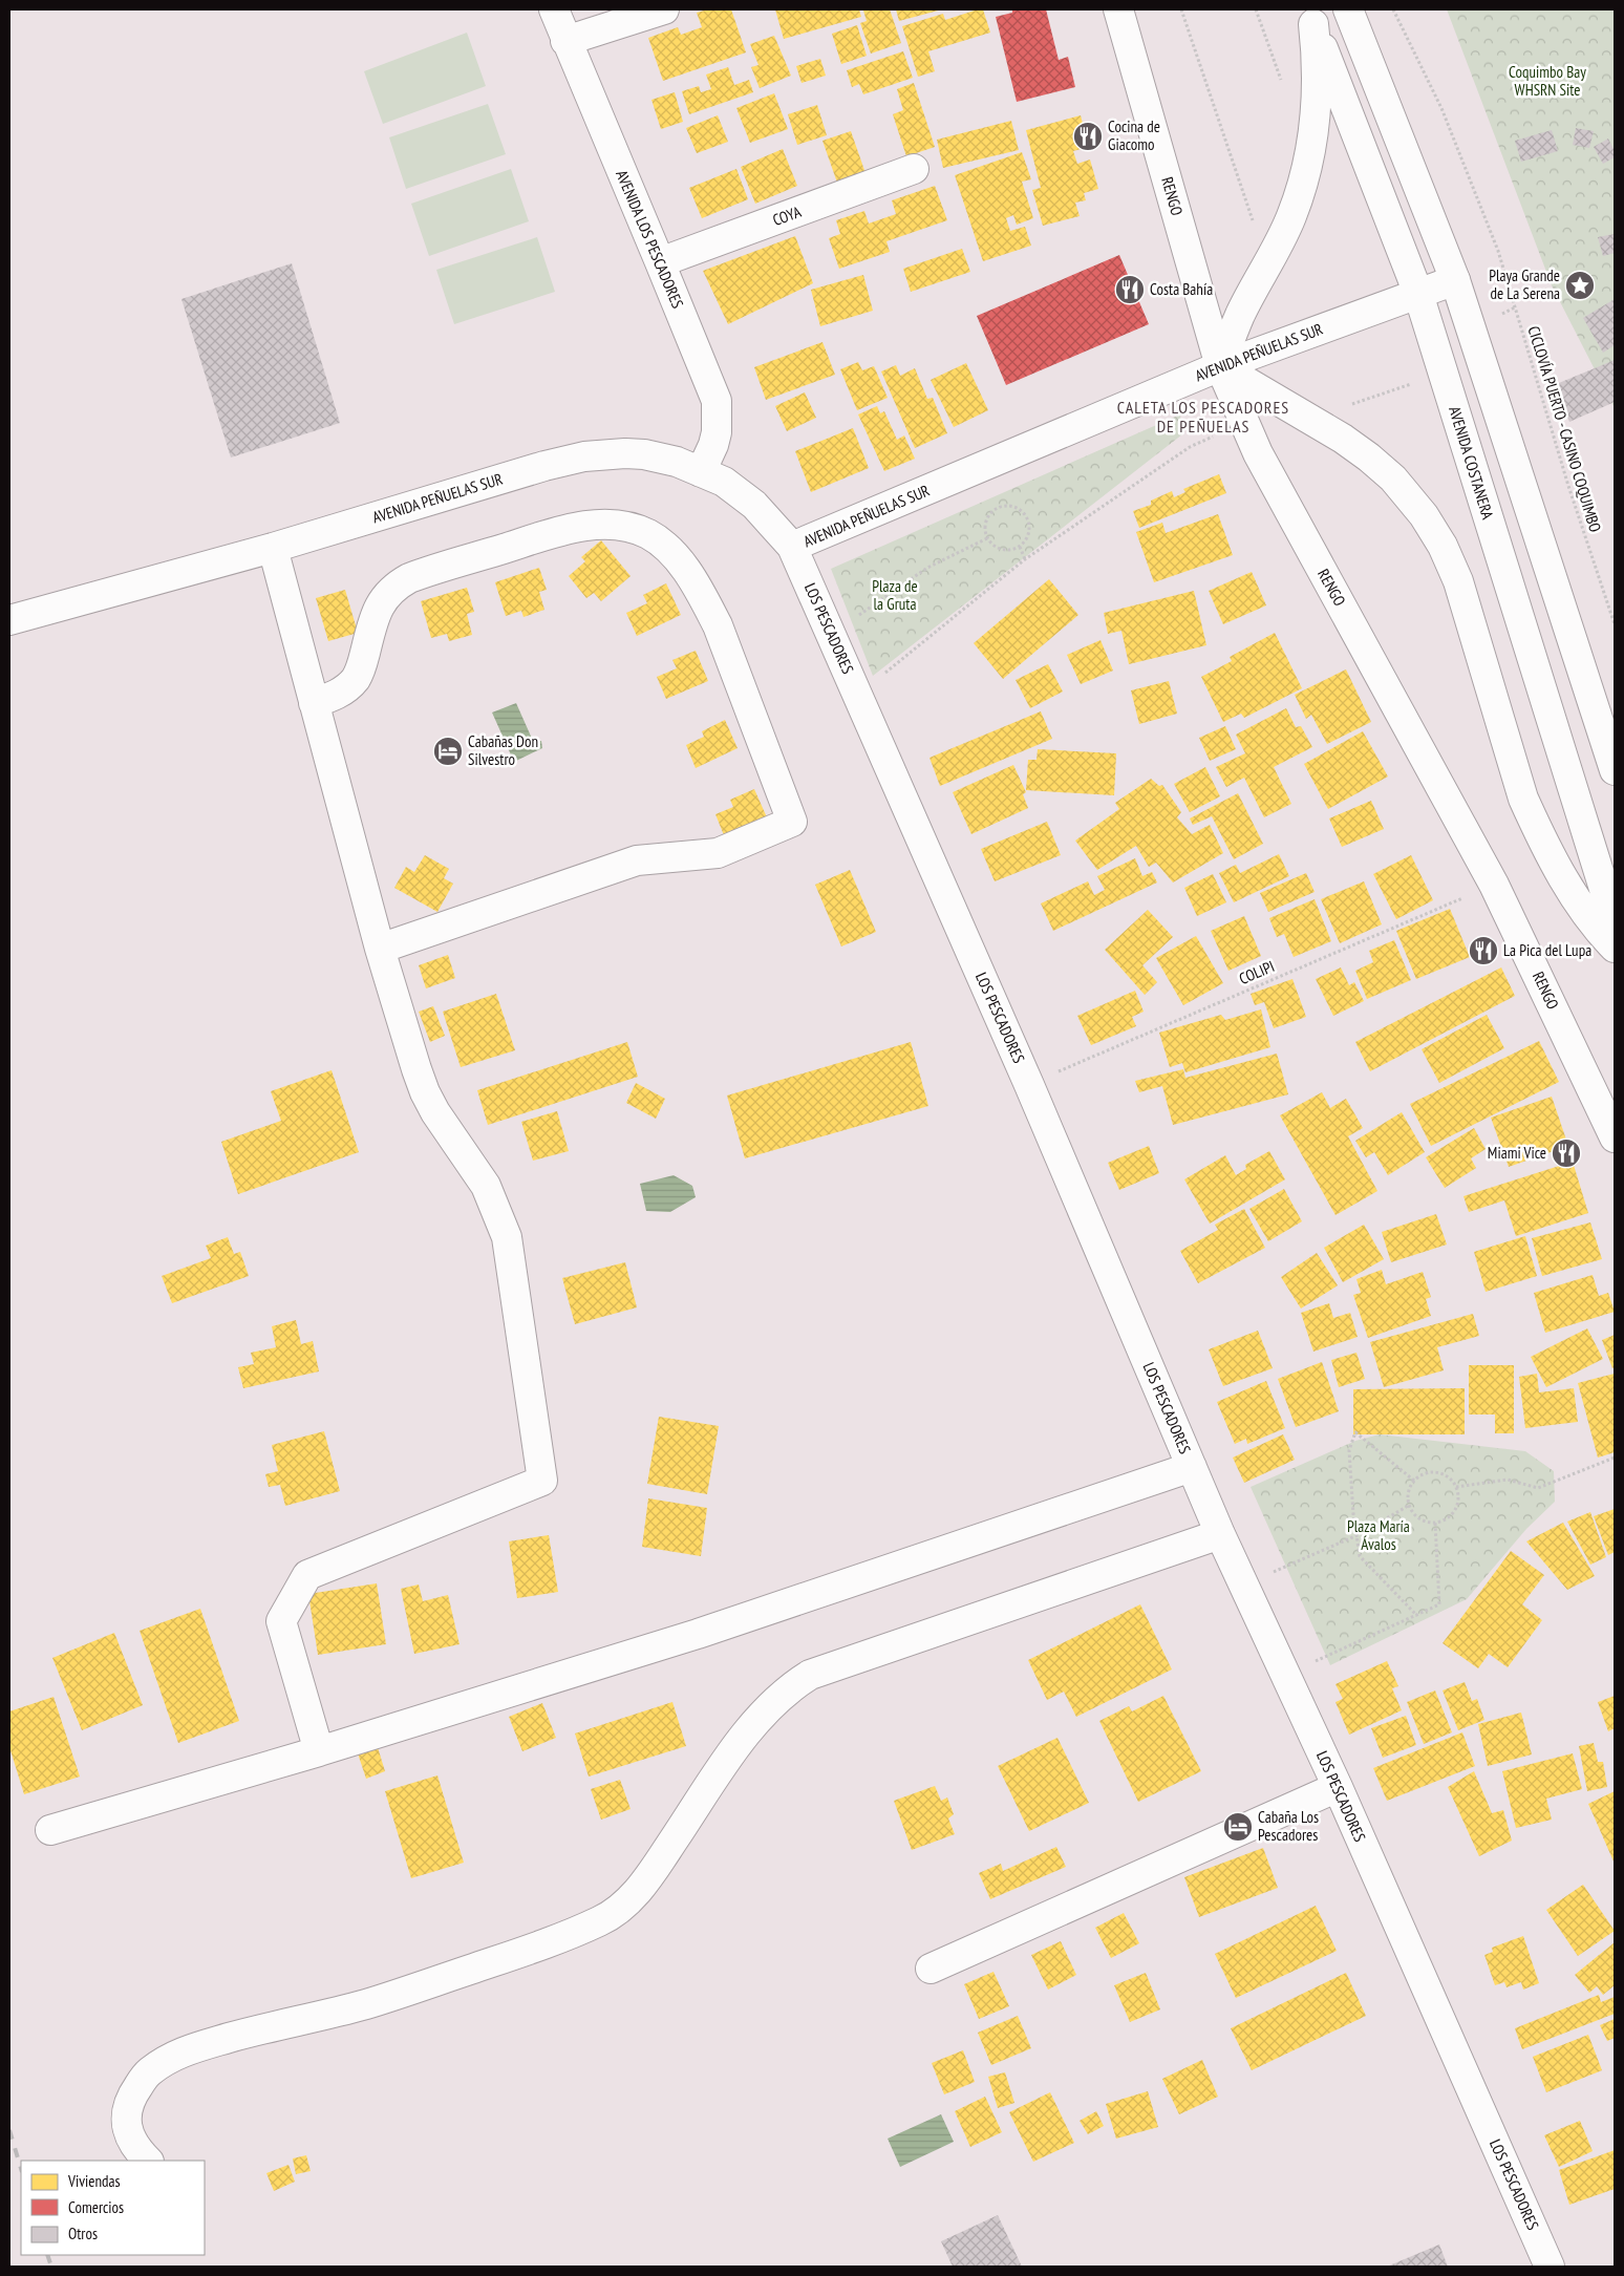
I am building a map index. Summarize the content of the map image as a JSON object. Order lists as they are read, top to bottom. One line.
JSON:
{"streets":{"street":["RENGO","COYA","AVENIDA LOS PESCADORES","AVENIDA PEÑUELAS SUR","AVENIDA COSTANERA","LOS PESCADORES"],"path":["CICLOVÍA PUERTO - CASINO COQUIMBO","COLIPI"]},"crossings":[["RENGO","AVENIDA PEÑUELAS SUR"],["RENGO","COLIPI"],["COYA","AVENIDA LOS PESCADORES"],["AVENIDA LOS PESCADORES","AVENIDA PEÑUELAS SUR"],["AVENIDA PEÑUELAS SUR","AVENIDA COSTANERA"],["AVENIDA PEÑUELAS SUR","LOS PESCADORES"],["LOS PESCADORES","COLIPI"]],"districts":["CALETA LOS PESCADORES DE PEÑUELAS"],"parks":["Coquimbo Bay WHSRN Site","Plaza de la Gruta","Plaza María Ávalos"],"places":{"restaurant":["Cocina de Giacomo","Costa Bahía","La Pica del Lupa","Miami Vice"],"place":["Playa Grande de La Serena"],"hotel":["Cabañas Don Silvestro","Cabaña Los Pescadores"]},"legend":["Viviendas","Comercios","Otros"]}
